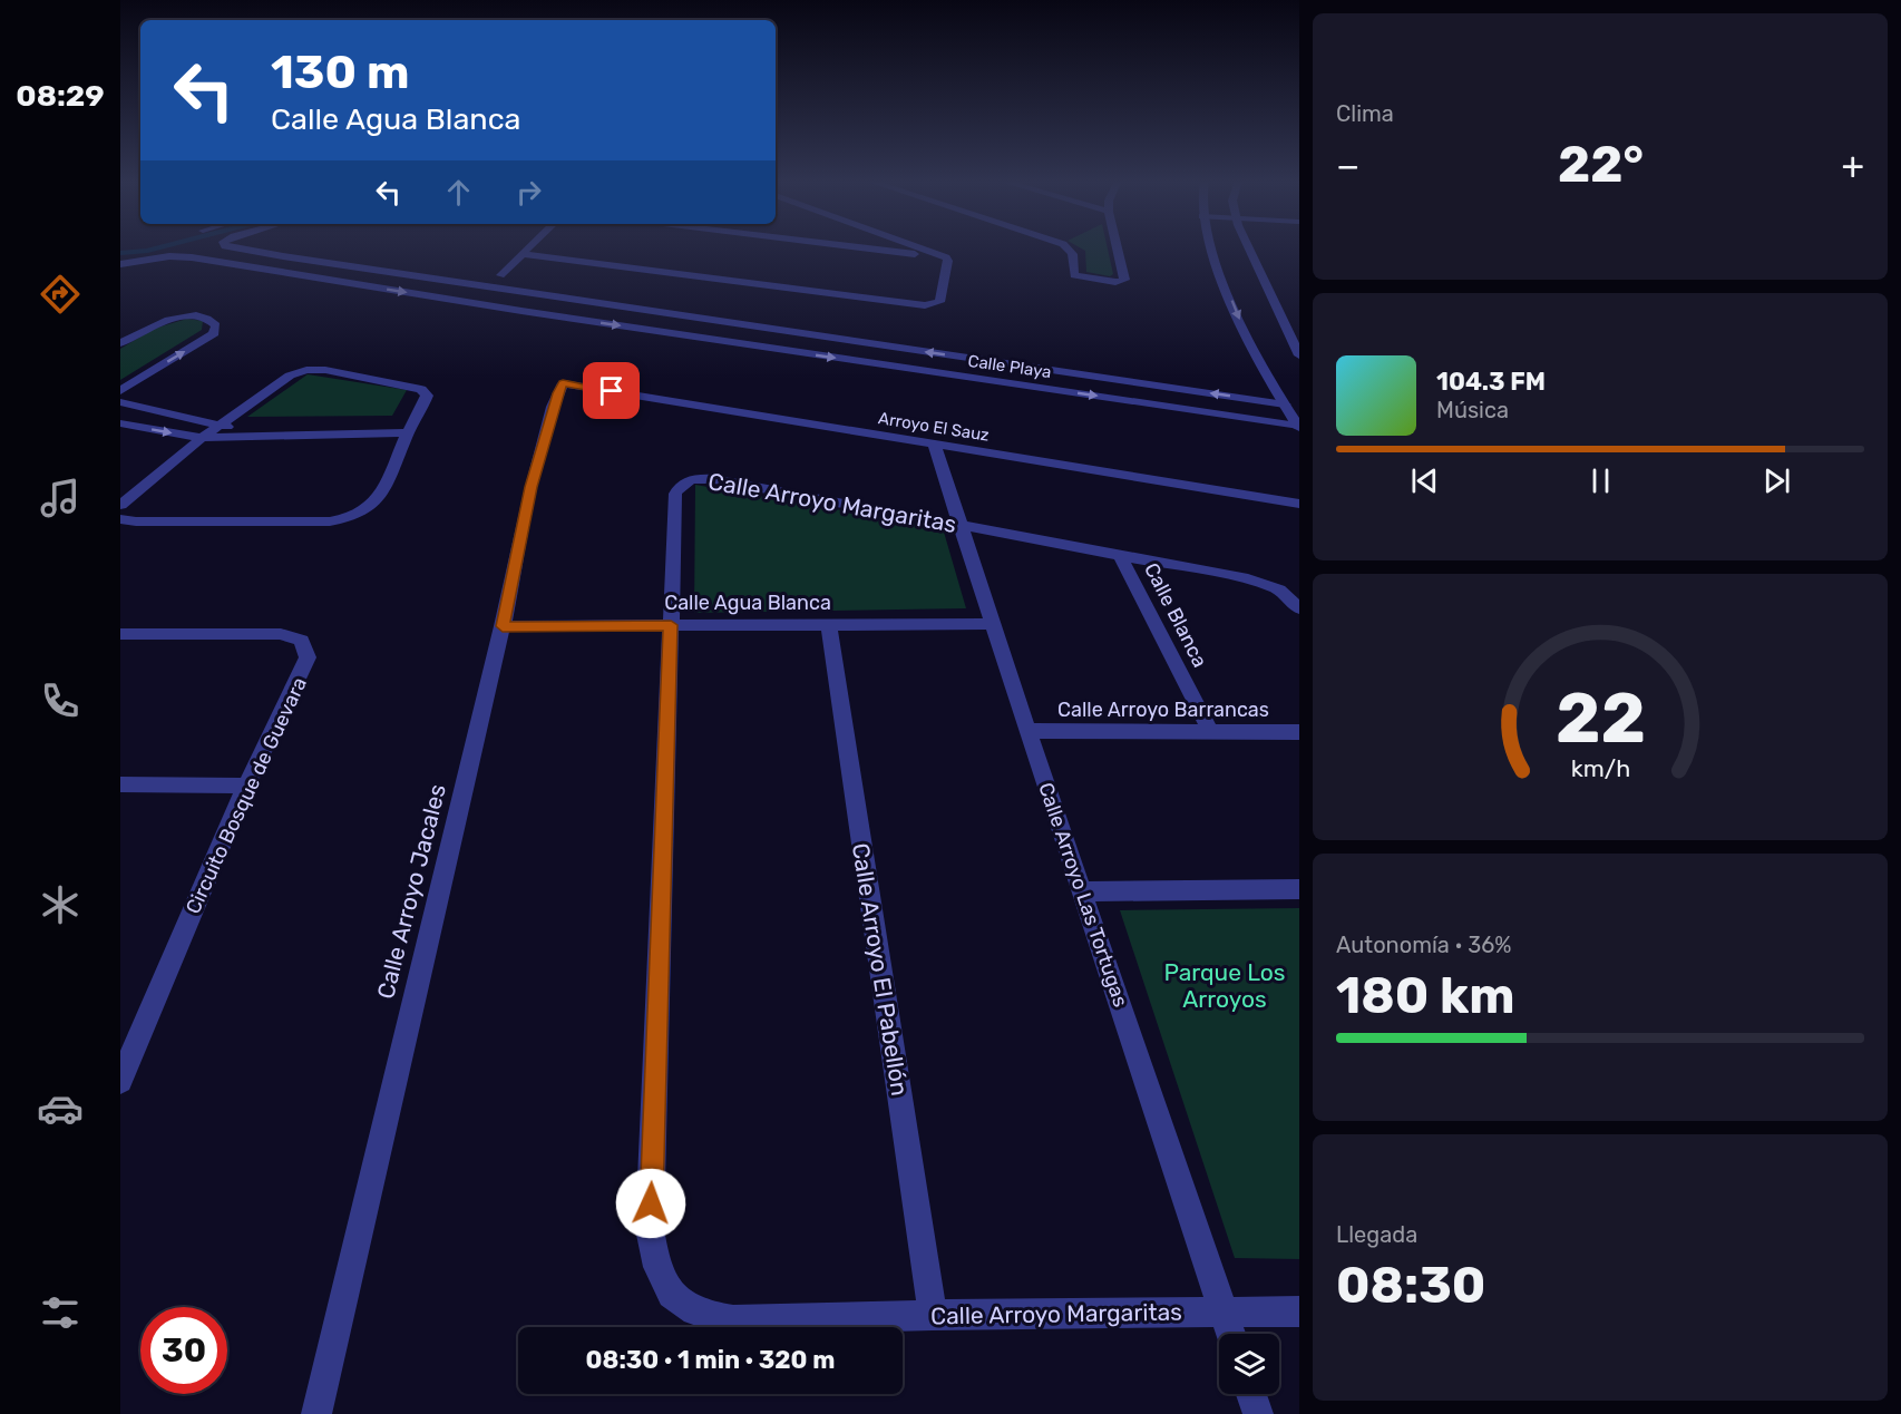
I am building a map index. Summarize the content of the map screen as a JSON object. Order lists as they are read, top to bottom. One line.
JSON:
{"streets":{"street":["Calle Playa","Arroyo El Sauz","Calle Arroyo Margaritas","Calle Agua Blanca","Calle Blanca","Calle Arroyo Barrancas","Circuito Bosque de Guevara","Calle Arroyo Jacales","Calle Arroyo Las Tortugas","Calle Arroyo El Pabellón"]},"crossings":[["Arroyo El Sauz","Calle Arroyo Jacales"],["Arroyo El Sauz","Calle Arroyo Las Tortugas"],["Calle Arroyo Margaritas","Calle Agua Blanca"],["Calle Arroyo Margaritas","Calle Blanca"],["Calle Arroyo Margaritas","Calle Arroyo Las Tortugas"],["Calle Arroyo Margaritas","Calle Arroyo El Pabellón"],["Calle Agua Blanca","Calle Arroyo Jacales"],["Calle Agua Blanca","Calle Arroyo Las Tortugas"],["Calle Agua Blanca","Calle Arroyo El Pabellón"],["Calle Blanca","Calle Arroyo Barrancas"],["Calle Arroyo Barrancas","Calle Arroyo Las Tortugas"]],"parks":["Parque Los Arroyos"],"page":{"tabs":"08:29","tile":["Clima",["Autonomía · 36%","180 km"],["Llegada","08:30"]],"turn":["130 m","Calle Agua Blanca"],"heat":["−","22°","+"],"song":["104.3 FM","Música"],"limit":"30","trip":"08:30 · 1 min · 320 m","gauge":["22","km/h"]}}
